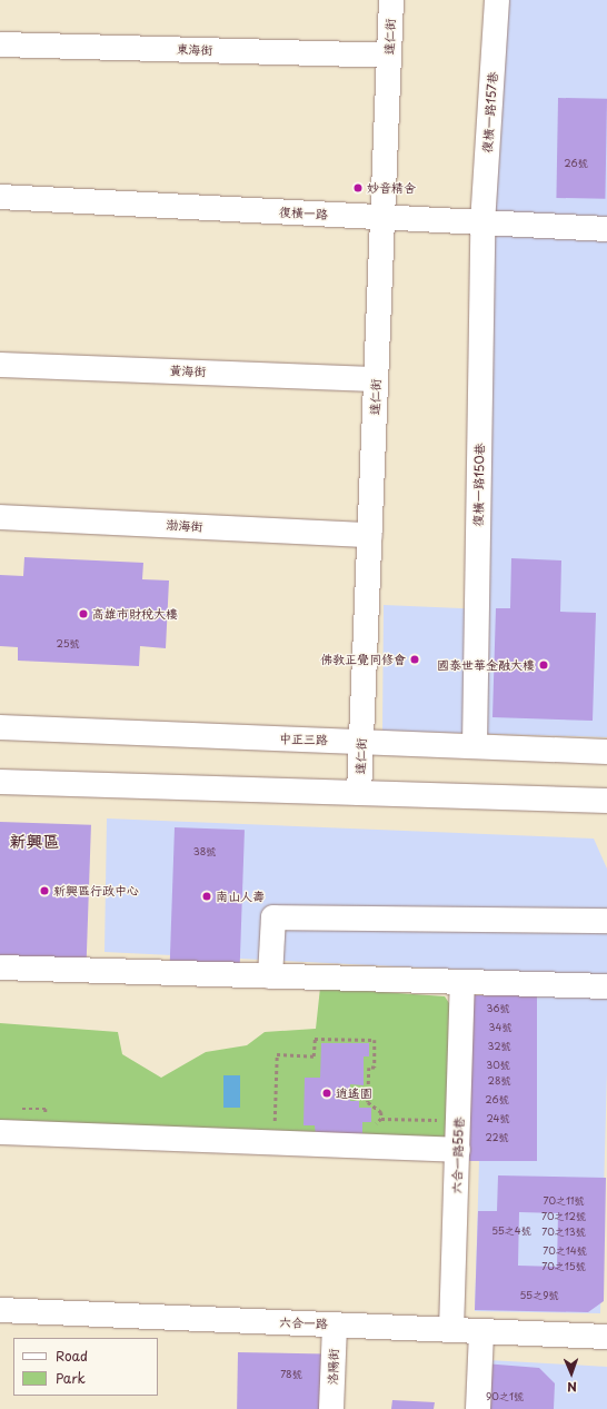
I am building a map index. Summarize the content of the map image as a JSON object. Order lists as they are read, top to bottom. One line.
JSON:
{"streets":{"street":["達仁街","東海街","復橫一路157巷","復橫一路","黃海街","復橫一路150巷","渤海街","中正三路","六合一路55巷","六合一路","洛陽街"]},"crossings":[["達仁街","東海街"],["達仁街","復橫一路"],["達仁街","黃海街"],["達仁街","渤海街"],["達仁街","中正三路"],["復橫一路157巷","復橫一路"],["復橫一路157巷","復橫一路150巷"],["復橫一路","復橫一路150巷"],["復橫一路150巷","中正三路"],["六合一路55巷","六合一路"],["六合一路","洛陽街"]],"districts":["新興區"],"places":["妙音精舍","高雄市財稅大樓","佛教正覺同修會","國泰世華金融大樓","新興區行政中心","南山人壽","逍遙園"],"house_numbers":["26號","25號","38號","36號","34號","32號","30號","28號","26號","24號","22號","70之11號","70之12號","55之4號","70之13號","70之14號","70之15號","55之9號","78號","90之1號"],"legend":["Road","Park"],"north":"bottom"}
